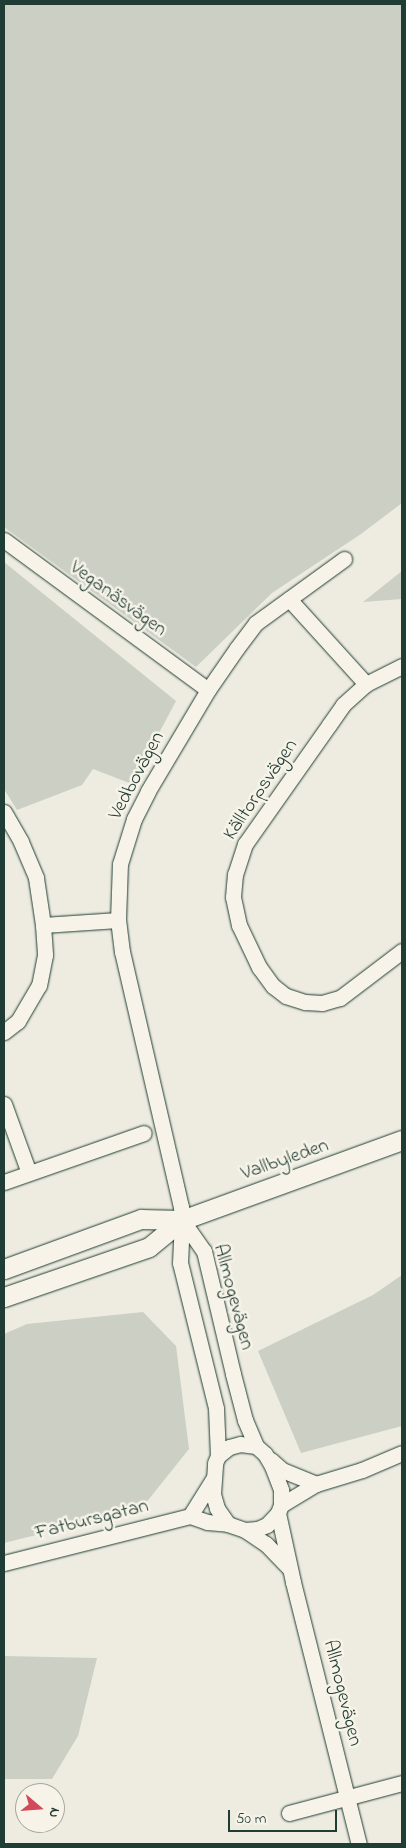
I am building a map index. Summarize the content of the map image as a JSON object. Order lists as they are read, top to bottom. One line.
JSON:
{"streets":{"main road":["Vallbyleden"],"street":["Veganäsvägen","Vedbovägen","Källtorpsvägen","Allmogevägen","Fatbursgatan"]},"crossings":[["Veganäsvägen","Vedbovägen"],["Vedbovägen","Vallbyleden"],["Vedbovägen","Allmogevägen"],["Vallbyleden","Allmogevägen"],["Allmogevägen","Fatbursgatan"]],"scale_bar":"50 m","north":"right"}
